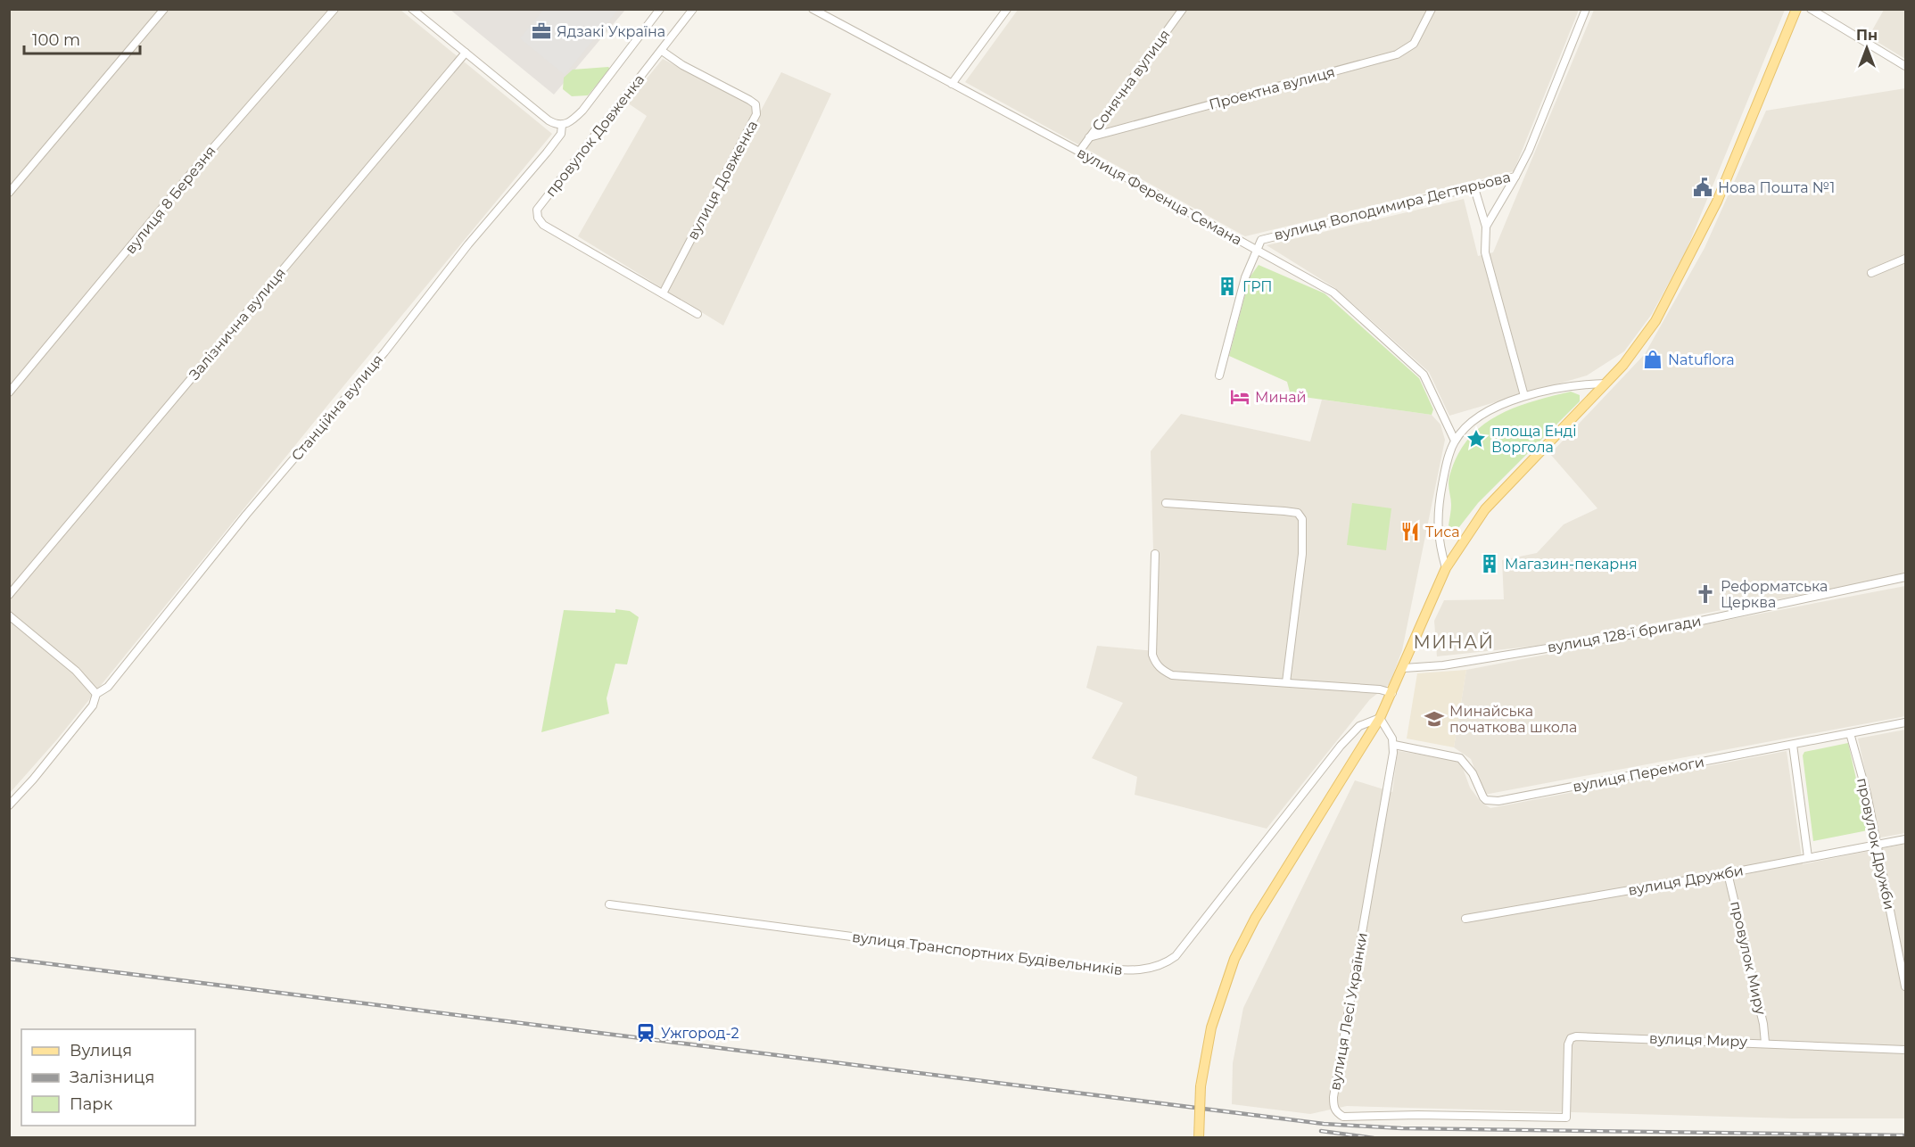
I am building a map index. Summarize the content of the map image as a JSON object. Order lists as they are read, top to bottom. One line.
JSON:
{"streets":{"street":["Сонячна вулиця","Проектна вулиця","провулок Довженка","вулиця Довженка","вулиця Ференца Семана","вулиця 8 Березня","вулиця Володимира Дегтярьова","Залізнична вулиця","Станційна вулиця","вулиця 128-ї бригади","вулиця Перемоги","провулок Дружби","вулиця Дружби","вулиця Транспортних Будівельників","провулок Миру","вулиця Лесі Українки","вулиця Миру"]},"crossings":[["Сонячна вулиця","Проектна вулиця"],["Сонячна вулиця","вулиця Ференца Семана"],["провулок Довженка","вулиця Довженка"],["вулиця Ференца Семана","вулиця Володимира Дегтярьова"],["вулиця Перемоги","провулок Дружби"],["вулиця Перемоги","вулиця Лесі Українки"],["провулок Дружби","вулиця Дружби"],["вулиця Дружби","провулок Миру"],["провулок Миру","вулиця Миру"],["вулиця Лесі Українки","вулиця Миру"]],"districts":["МИНАЙ"],"places":{"office":["Ядзакі Україна"],"public building":["Нова Пошта №1"],"building":["ГРП","Магазин-пекарня"],"shop":["Natuflora"],"hotel":["Минай"],"place":["площа Енді Воргола"],"restaurant":["Тиса"],"church":["Реформатська Церква"],"school or university":["Минайська початкова школа"],"station":["Ужгород-2"]},"legend":["Вулиця","Залізниця","Парк"],"scale_bar":"100 m","north":"top"}
